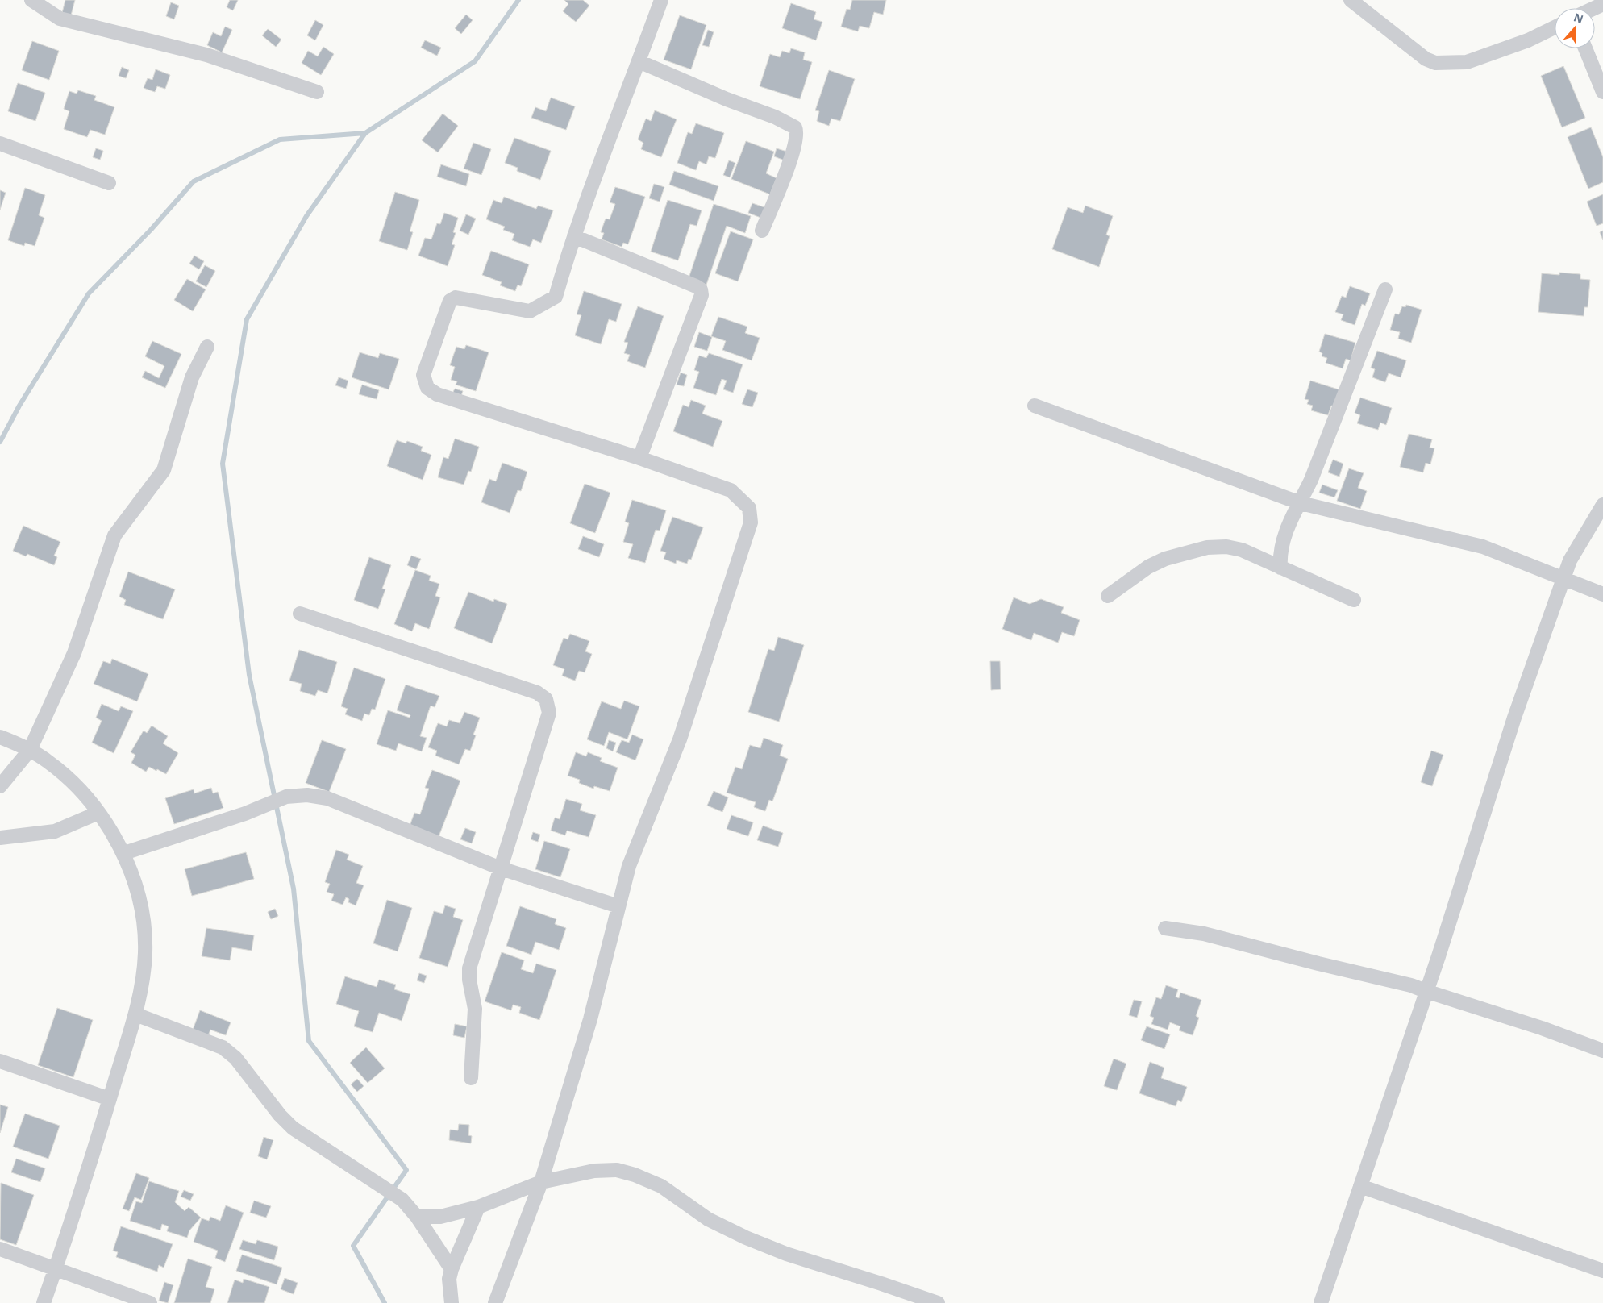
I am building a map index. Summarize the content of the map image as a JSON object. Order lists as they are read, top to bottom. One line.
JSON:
{"north":"top"}
